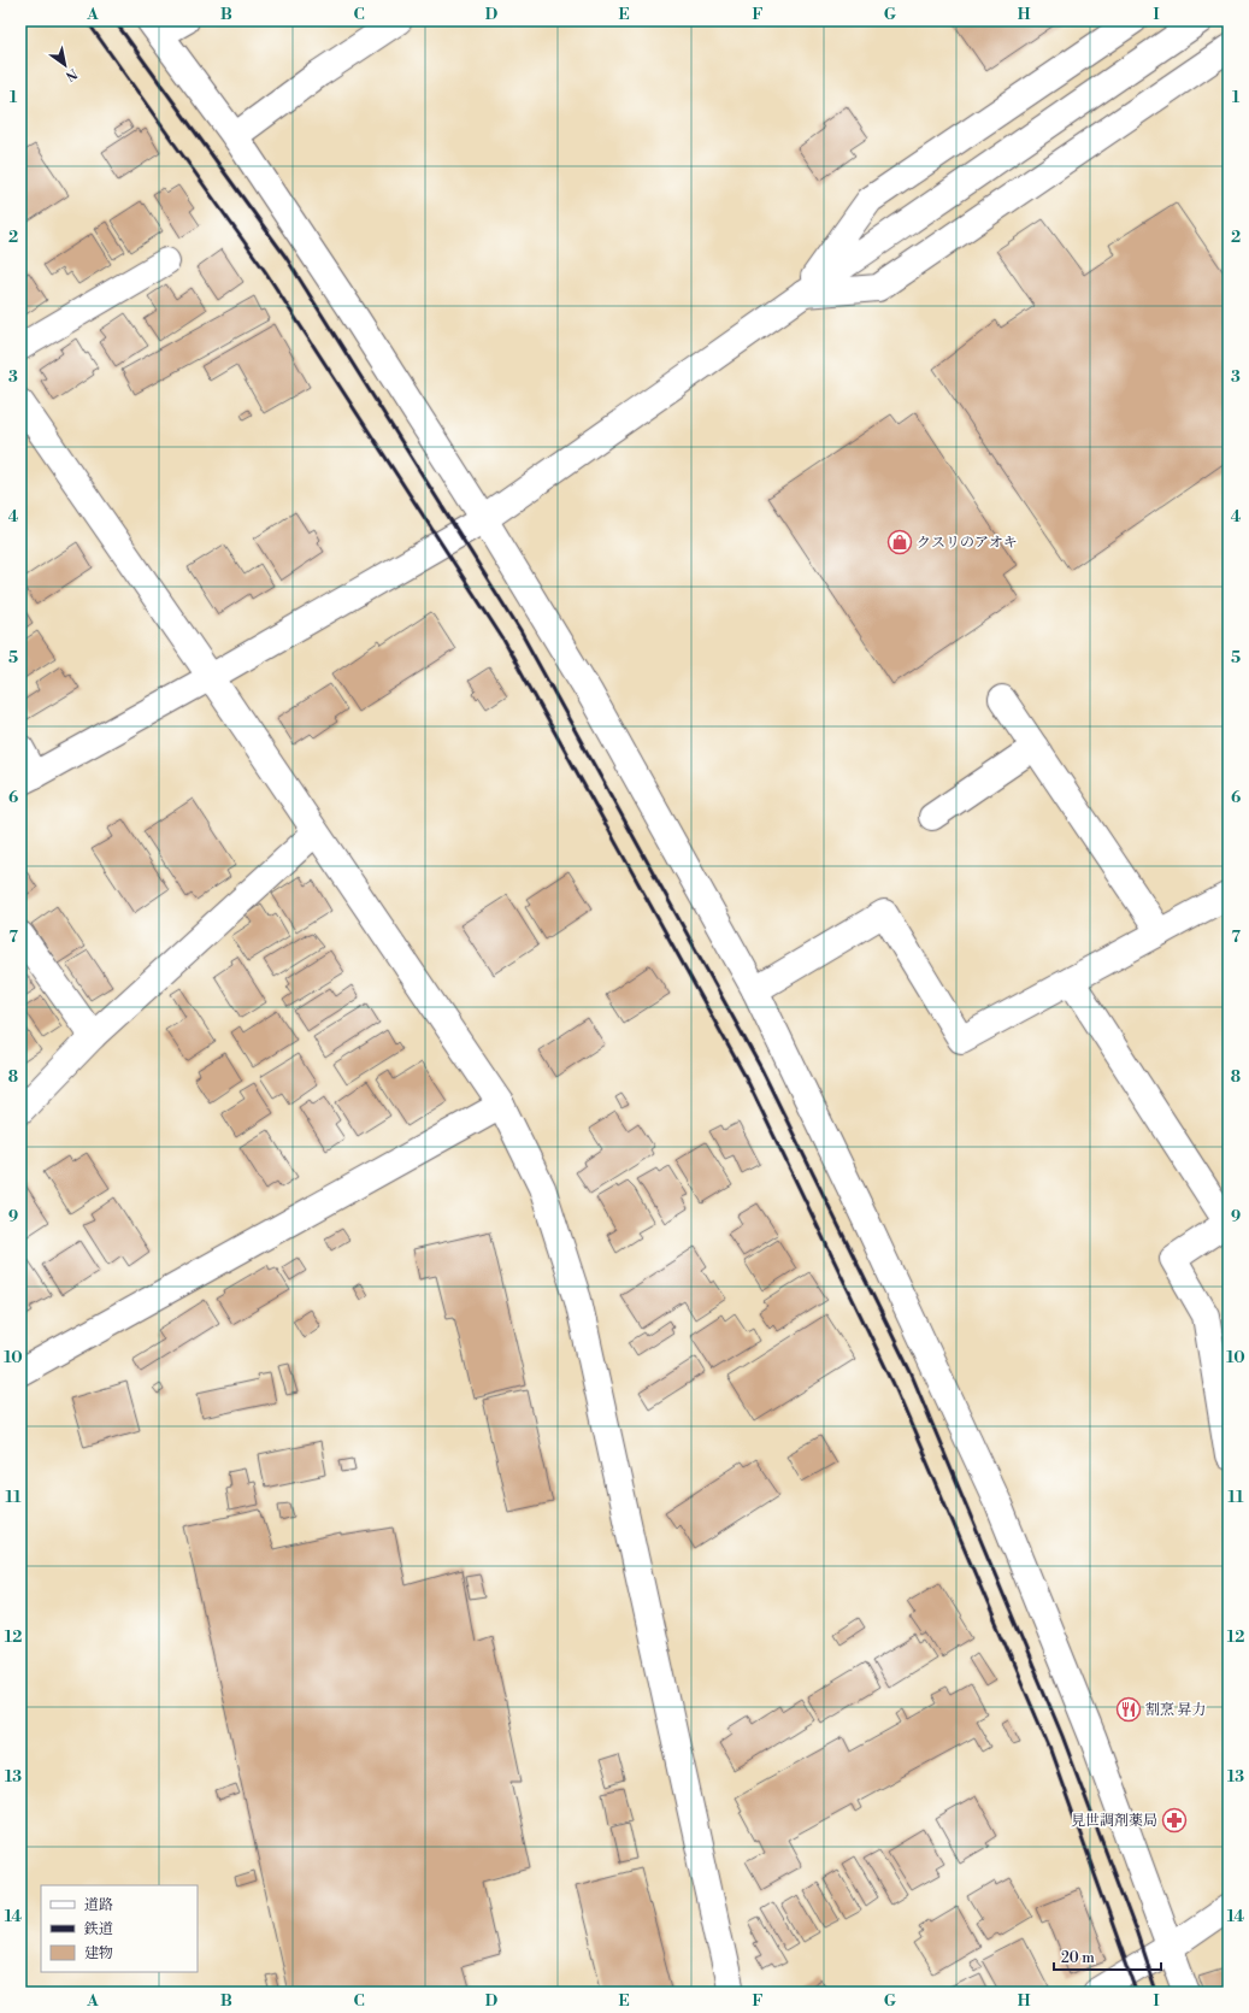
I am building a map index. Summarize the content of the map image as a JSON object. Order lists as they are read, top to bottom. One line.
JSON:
{"places":{"shop":["クスリのアオキ"],"restaurant":["割烹 昇力"],"pharmacy":["見世調剤薬局"]},"legend":["道路","鉄道","建物"],"scale_bar":"20 m","north":"bottom right","grid":{"columns":["A","B","C","D","E","F","G","H","I"],"rows":["1","2","3","4","5","6","7","8","9","10","11","12","13","14"]}}
